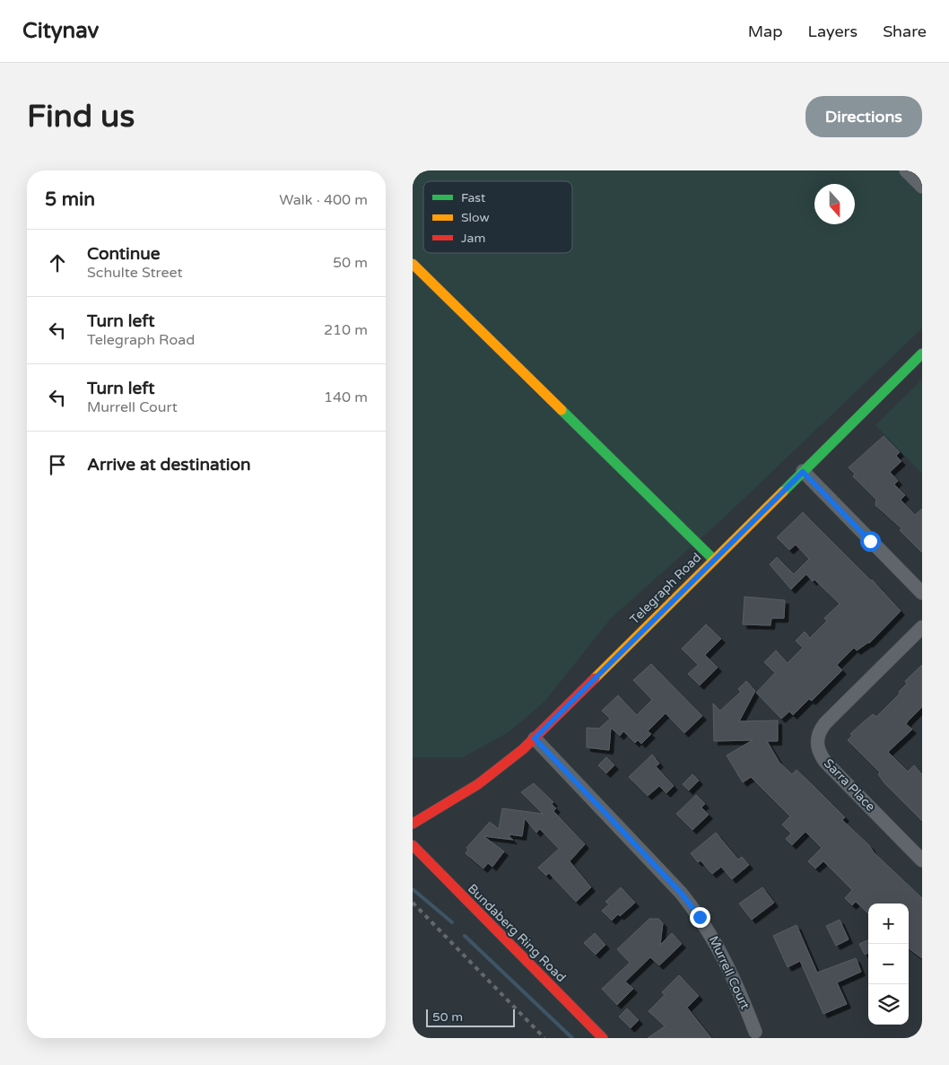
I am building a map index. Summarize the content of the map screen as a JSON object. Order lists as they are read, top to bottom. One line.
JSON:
{"streets":{"street":["Telegraph Road","Sarra Place","Bundaberg Ring Road","Murrell Court"]},"crossings":[["Telegraph Road","Murrell Court"]],"legend":["Fast","Slow","Jam"],"scale_bar":"50 m","north":"bottom","page":{"header":"Citynav","nav":["Map","Layers","Share"],"buttons":"Directions","title":"Find us","heading":["5 min","Walk · 400 m"],"list":[["Continue","Schulte Street","50 m"],["Turn left","Telegraph Road","210 m"],["Turn left","Murrell Court","140 m"],"Arrive at destination"],"map_buttons":["+","−"],"scale":"50 m"}}
